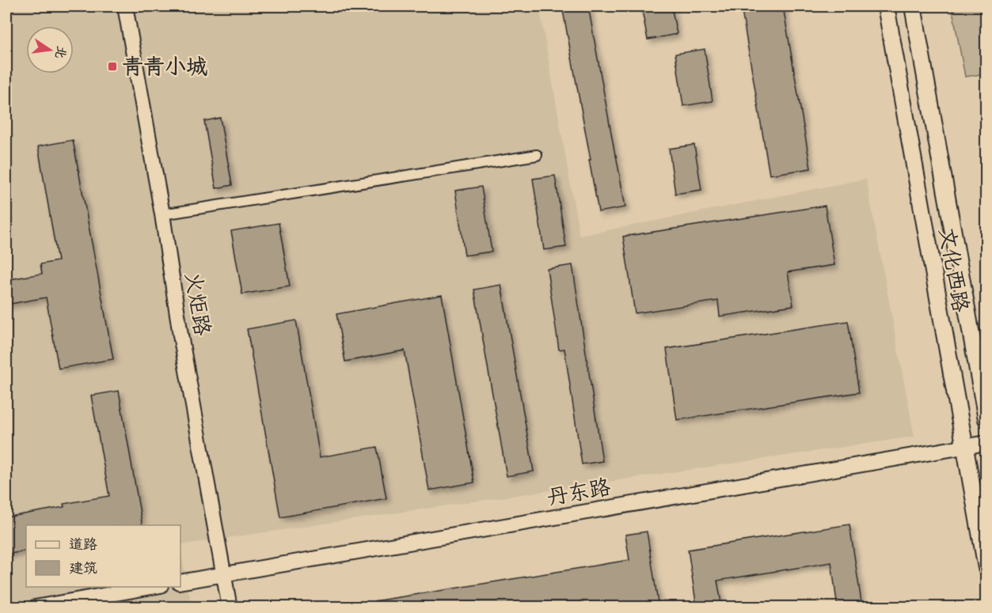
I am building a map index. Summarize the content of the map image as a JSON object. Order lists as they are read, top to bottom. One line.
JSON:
{"streets":{"main road":["文化西路","火炬路","丹东路"]},"crossings":[["文化西路","丹东路"],["火炬路","丹东路"]],"places":{"transit":["青青小城"]},"legend":["道路","建筑"],"north":"right"}
